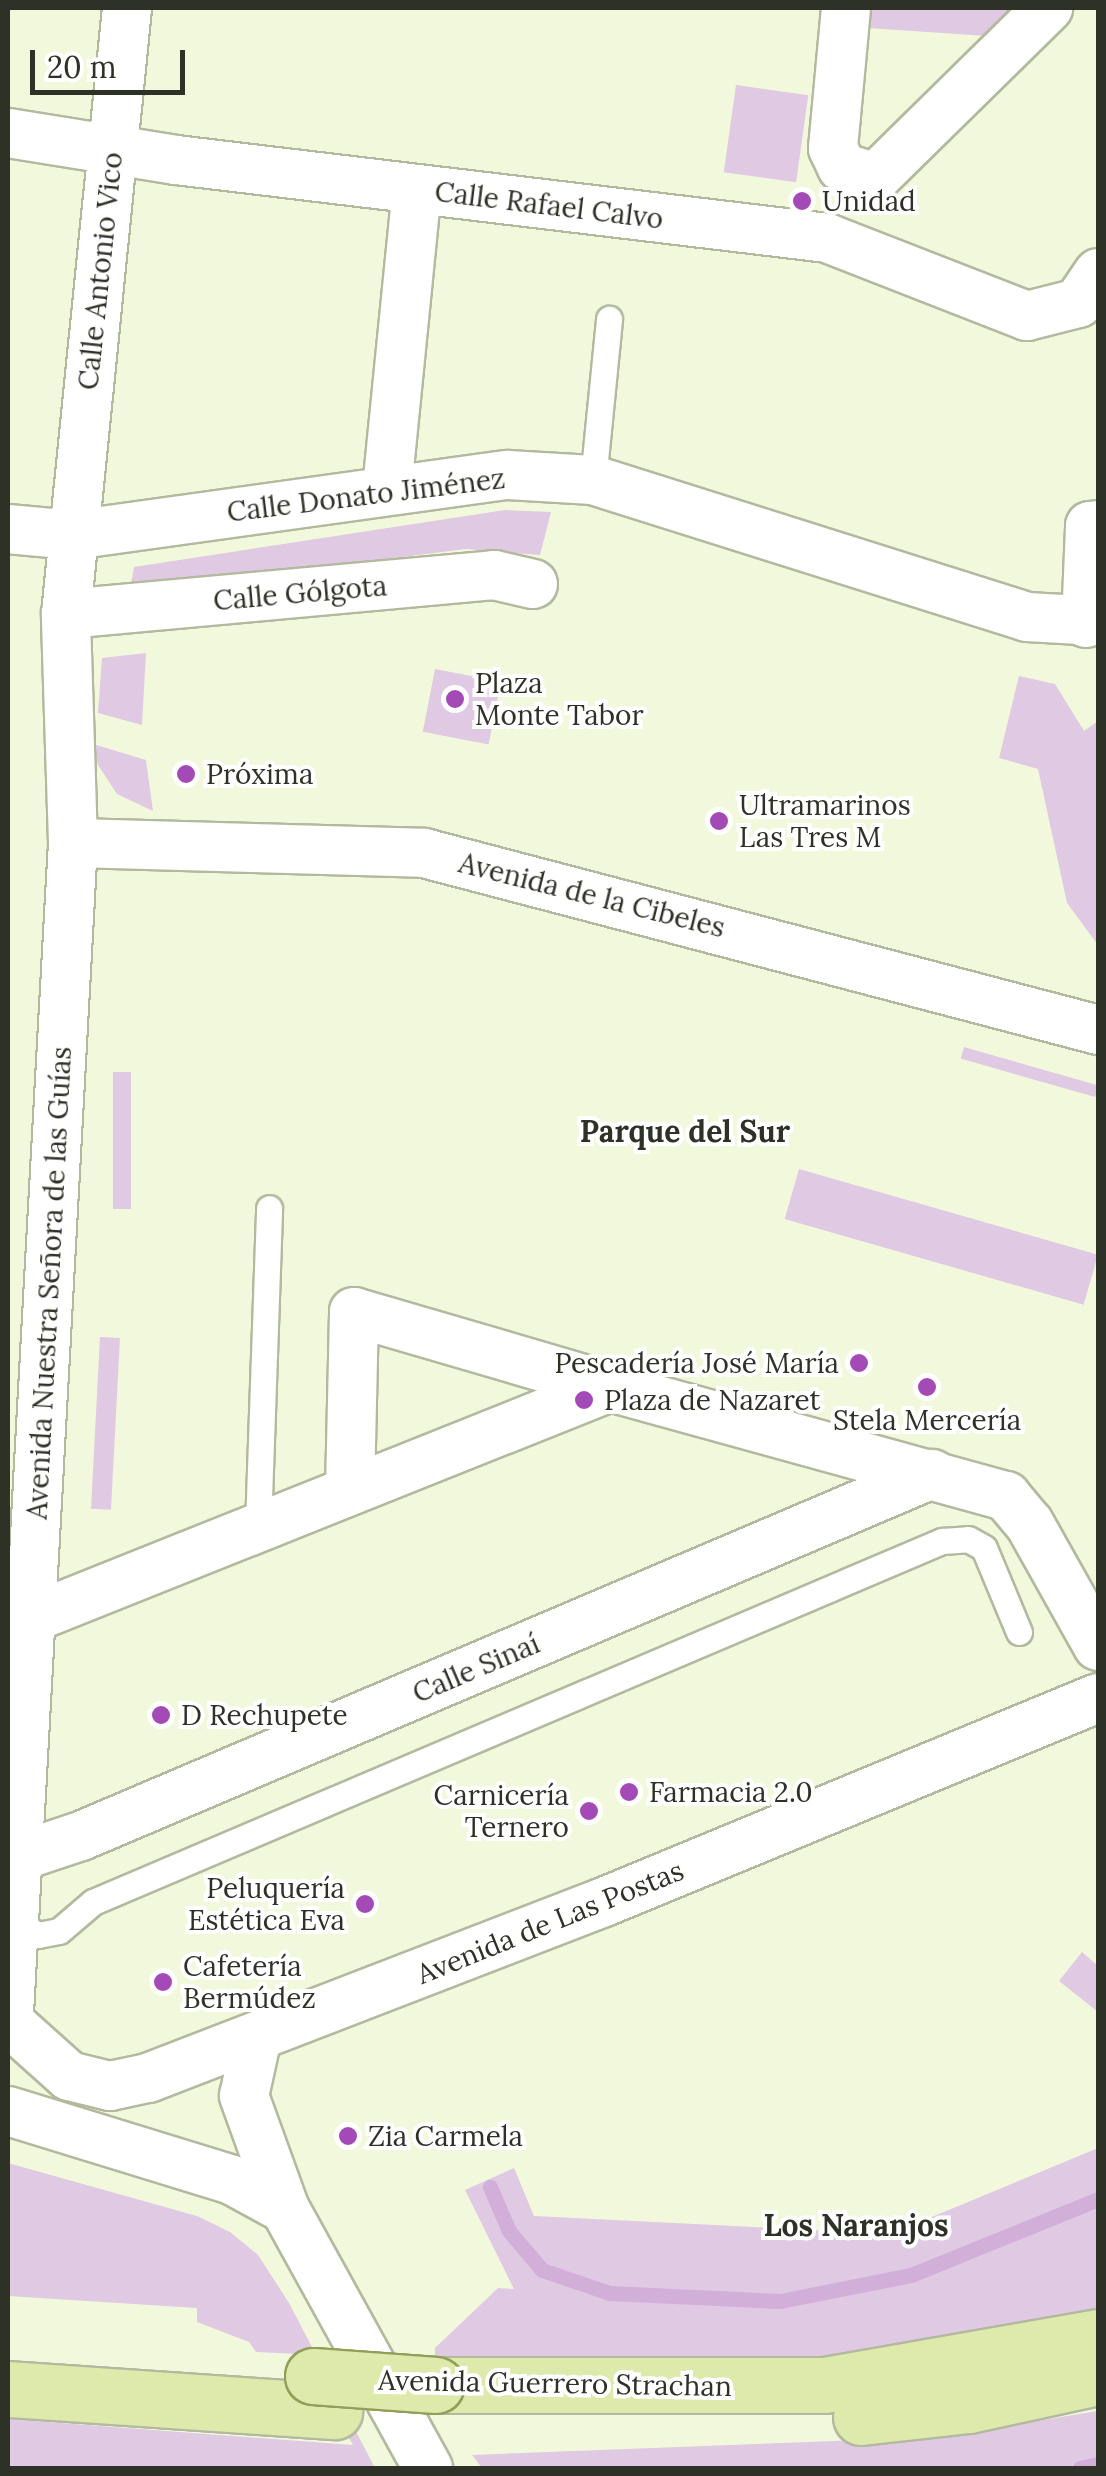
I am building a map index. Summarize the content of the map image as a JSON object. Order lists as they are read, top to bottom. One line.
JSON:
{"streets":{"main road":["Avenida Guerrero Strachan"],"street":["Calle Rafael Calvo","Calle Antonio Vico","Calle Donato Jiménez","Calle Gólgota","Avenida de la Cibeles","Avenida Nuestra Señora de las Guías","Calle Sinaí","Avenida de Las Postas"]},"crossings":[["Calle Rafael Calvo","Calle Antonio Vico"],["Calle Antonio Vico","Calle Donato Jiménez"],["Calle Antonio Vico","Avenida Nuestra Señora de las Guías"],["Calle Donato Jiménez","Avenida Nuestra Señora de las Guías"],["Calle Gólgota","Avenida Nuestra Señora de las Guías"],["Avenida de la Cibeles","Avenida Nuestra Señora de las Guías"],["Avenida Nuestra Señora de las Guías","Calle Sinaí"],["Avenida Nuestra Señora de las Guías","Avenida de Las Postas"]],"districts":["Parque del Sur","Los Naranjos"],"places":["Unidad","Plaza Monte Tabor","Próxima","Ultramarinos Las Tres M","Pescadería José María","Stela Mercería","Plaza de Nazaret","D Rechupete","Farmacia 2.0","Carnicería Ternero","Peluquería Estética Eva","Cafetería Bermúdez","Zia Carmela"],"scale_bar":"20 m"}
